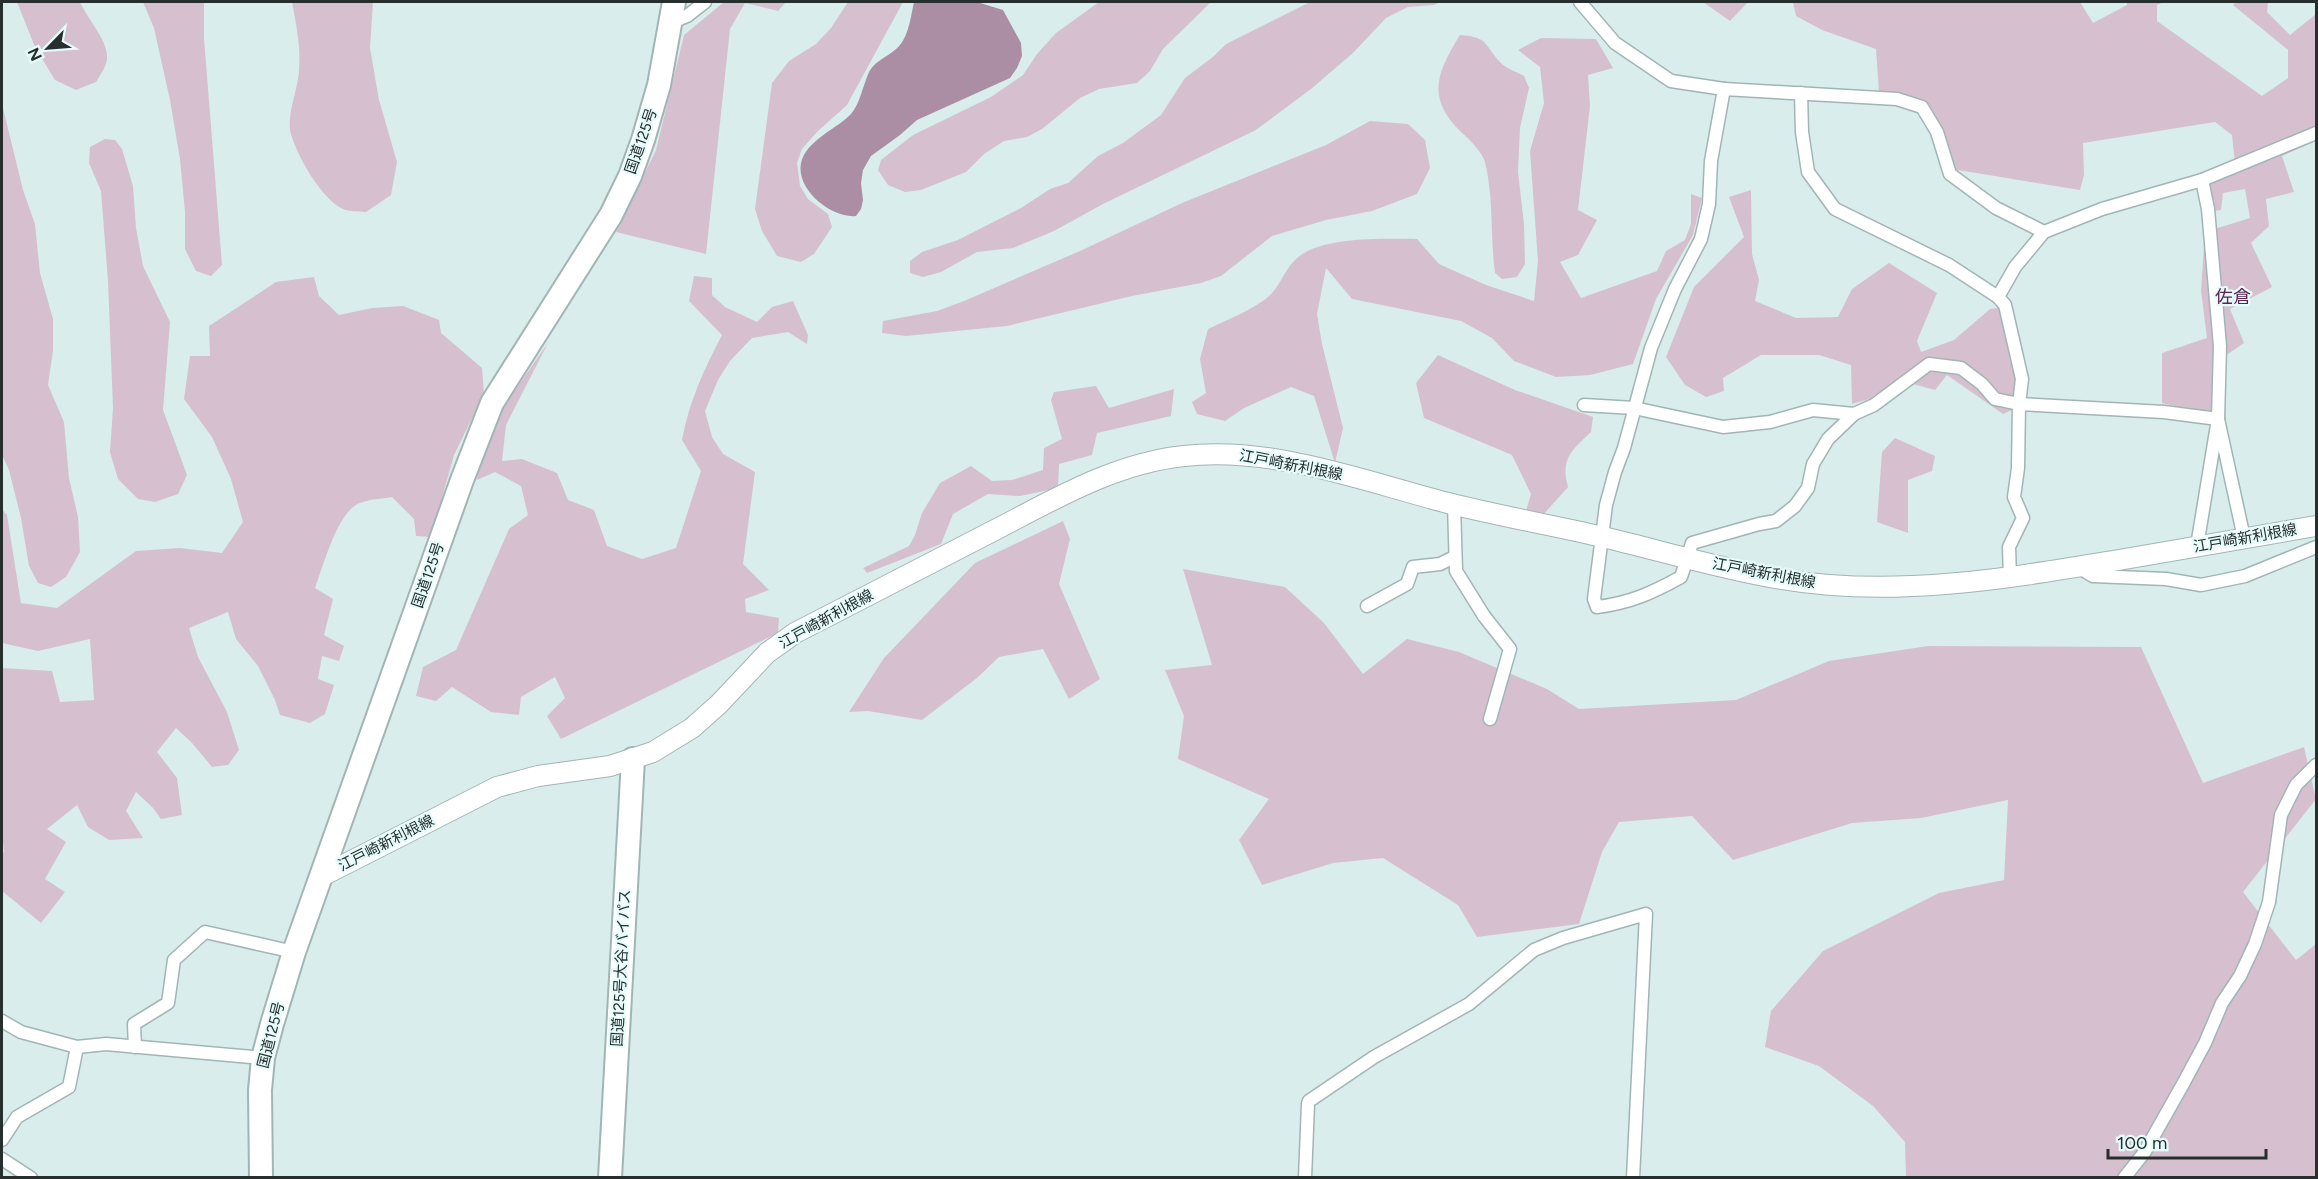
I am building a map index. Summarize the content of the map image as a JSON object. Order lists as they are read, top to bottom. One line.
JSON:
{"streets":{"highway":["国道125号","国道125号大谷バイパス"],"main road":["江戸崎新利根線"]},"crossings":[["国道125号","江戸崎新利根線"],["江戸崎新利根線","国道125号大谷バイパス"]],"districts":["佐倉"],"scale_bar":"100 m","north":"bottom left"}
